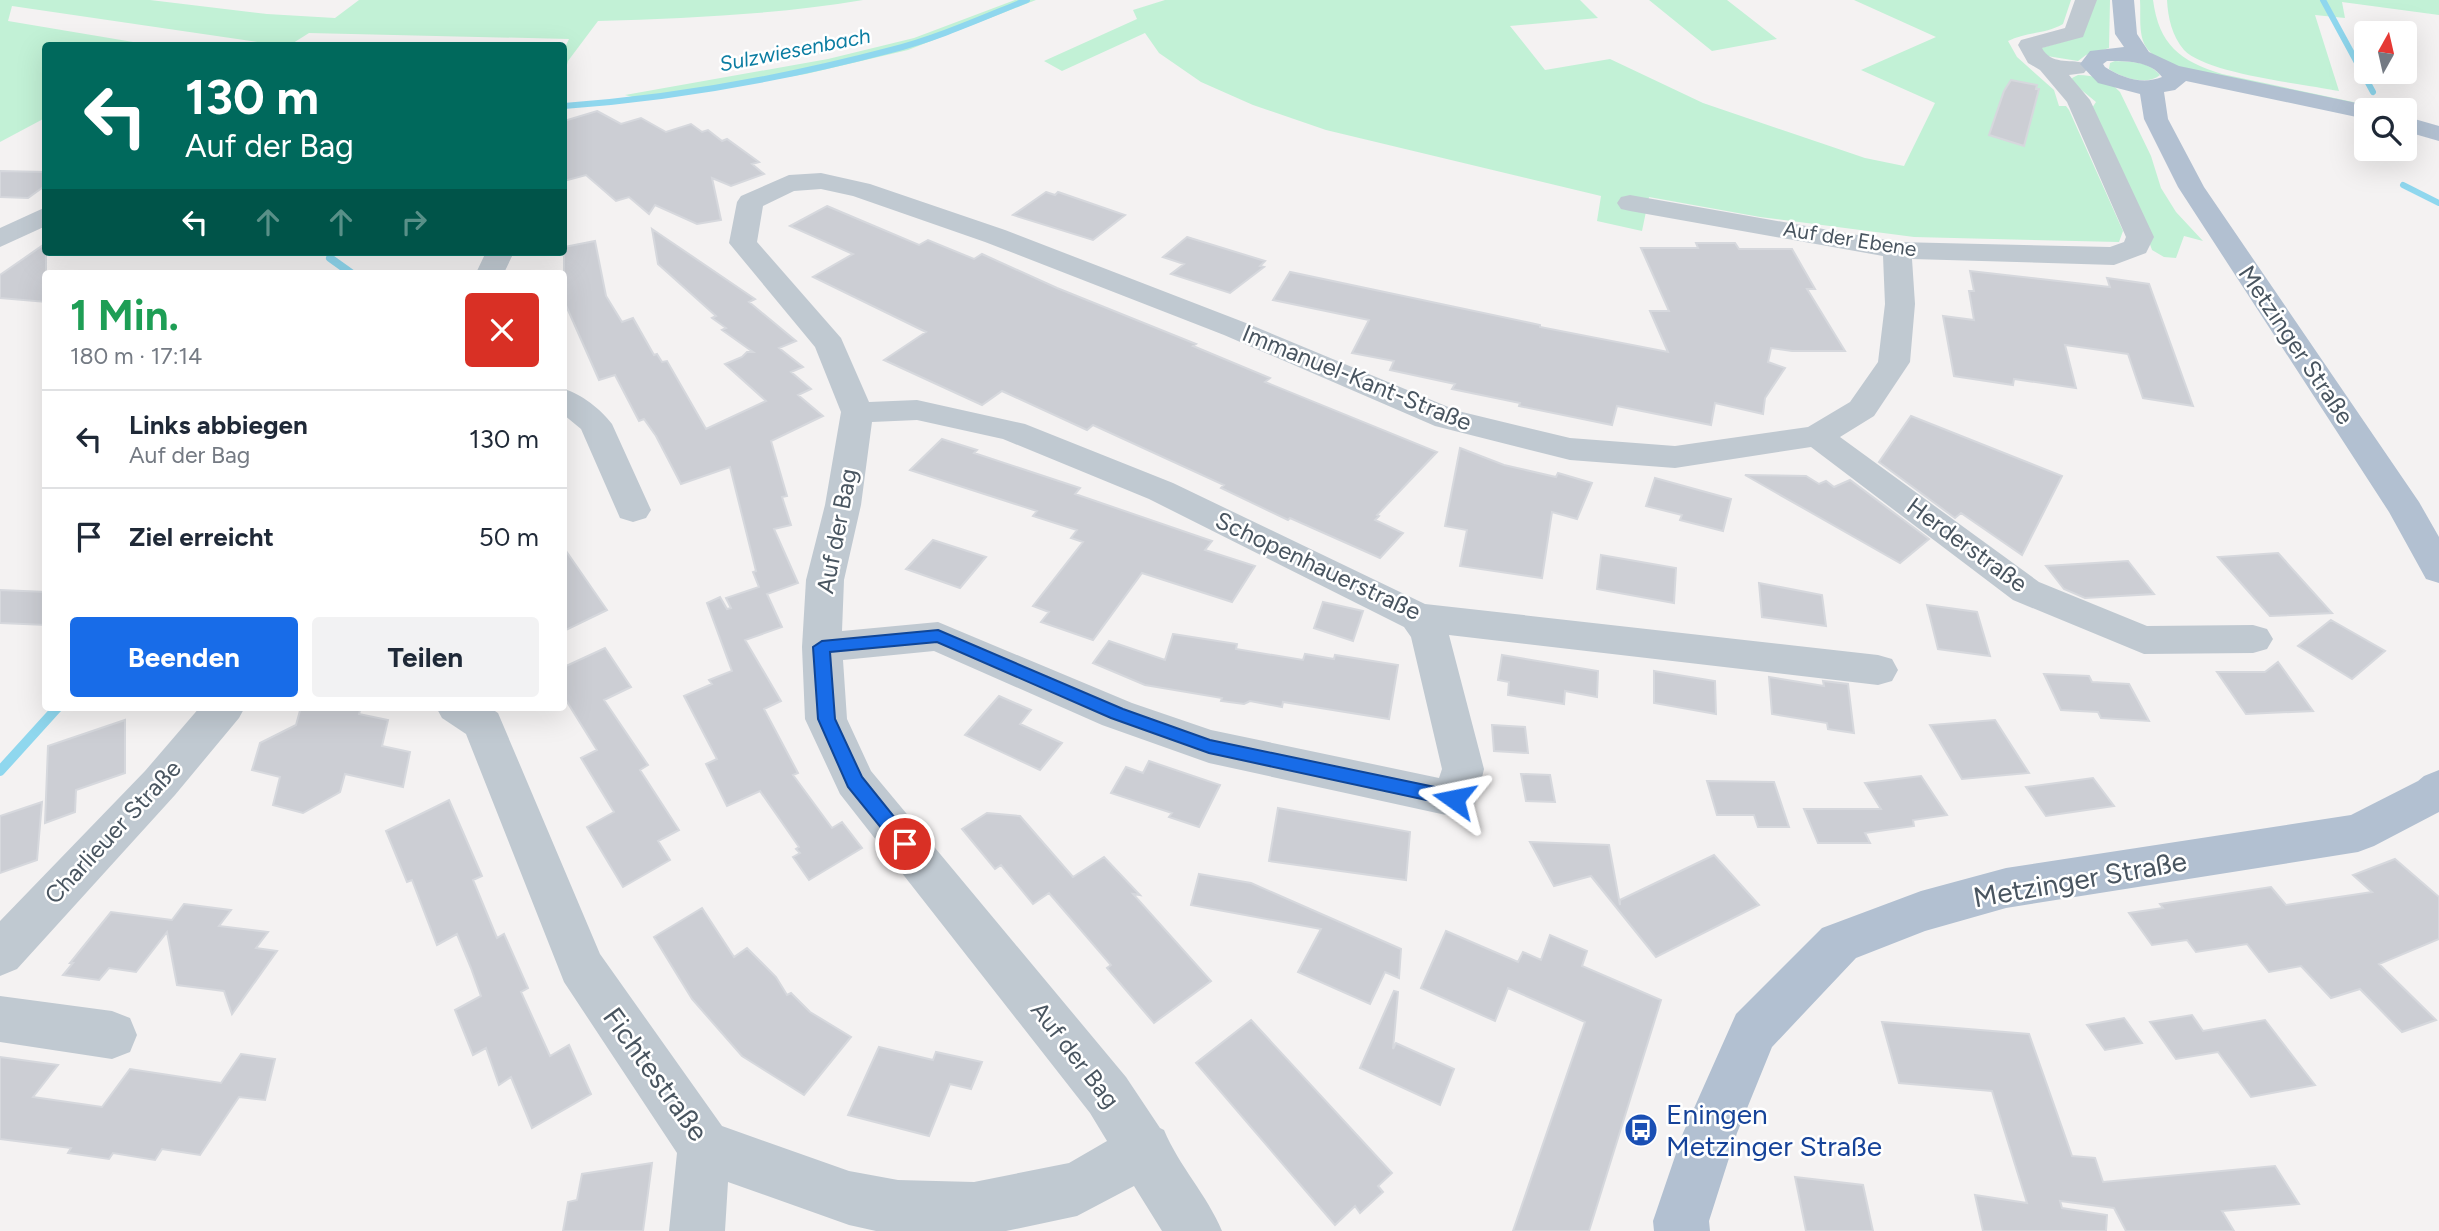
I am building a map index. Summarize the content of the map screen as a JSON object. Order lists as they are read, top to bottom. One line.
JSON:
{"streets":{"main road":["Metzinger Straße"],"street":["Auf der Ebene","Immanuel-Kant-Straße","Auf der Bag","Herderstraße","Schopenhauerstraße","Charlieuer Straße","Fichtestraße"]},"crossings":[["Auf der Ebene","Immanuel-Kant-Straße"],["Immanuel-Kant-Straße","Auf der Bag"],["Immanuel-Kant-Straße","Herderstraße"],["Immanuel-Kant-Straße","Schopenhauerstraße"],["Auf der Bag","Schopenhauerstraße"],["Auf der Bag","Fichtestraße"]],"water":["Sulzwiesenbach"],"places":{"bus stop":["Eningen Metzinger Straße"]},"north":"top","page":{"turn":["130 m","Auf der Bag"],"heading":["1 Min.","180 m · 17:14"],"list":[{"name":"Links abbiegen","note":"Auf der Bag","value":"130 m"},{"name":"Ziel erreicht","value":"50 m"}],"buttons":["Beenden","Teilen"]}}
